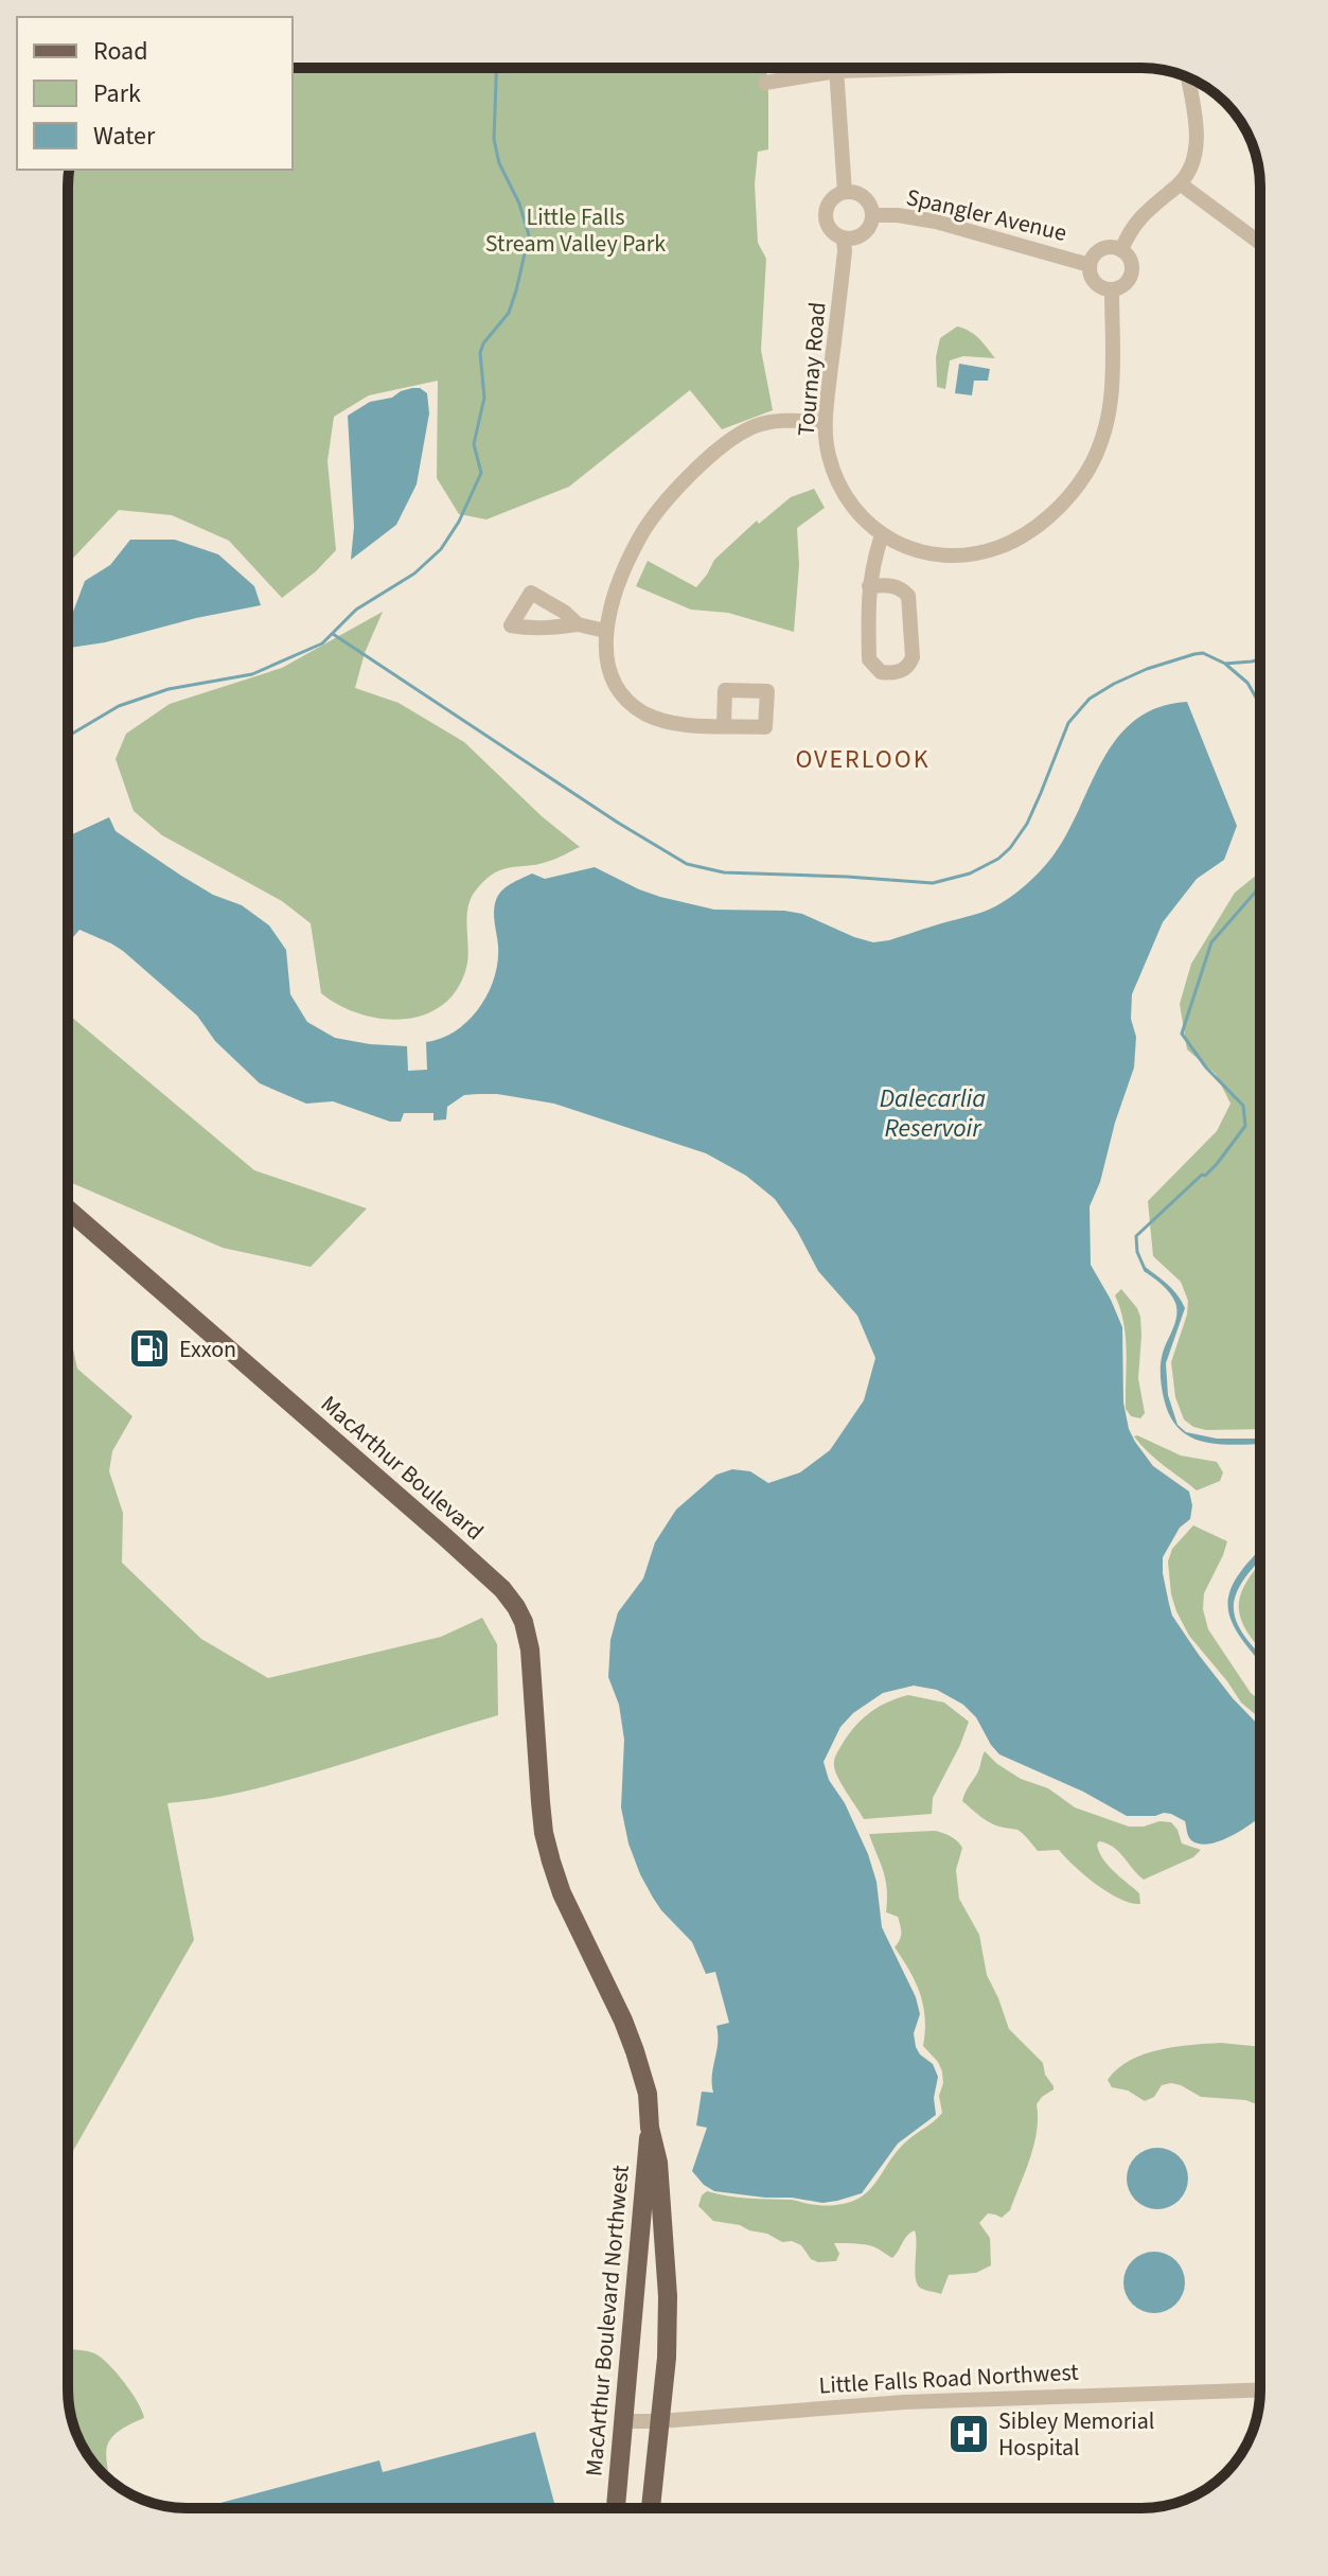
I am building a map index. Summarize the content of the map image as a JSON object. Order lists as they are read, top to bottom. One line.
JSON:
{"streets":{"main road":["MacArthur Boulevard","MacArthur Boulevard Northwest"],"street":["Spangler Avenue","Tournay Road","Little Falls Road Northwest"]},"crossings":[["Spangler Avenue","Tournay Road"],["MacArthur Boulevard","MacArthur Boulevard Northwest"],["MacArthur Boulevard Northwest","Little Falls Road Northwest"]],"districts":["OVERLOOK"],"water":["Dalecarlia Reservoir"],"parks":["Little Falls Stream Valley Park"],"places":{"fuel station":["Exxon"],"hospital":["Sibley Memorial Hospital"]},"legend":["Road","Park","Water"]}
